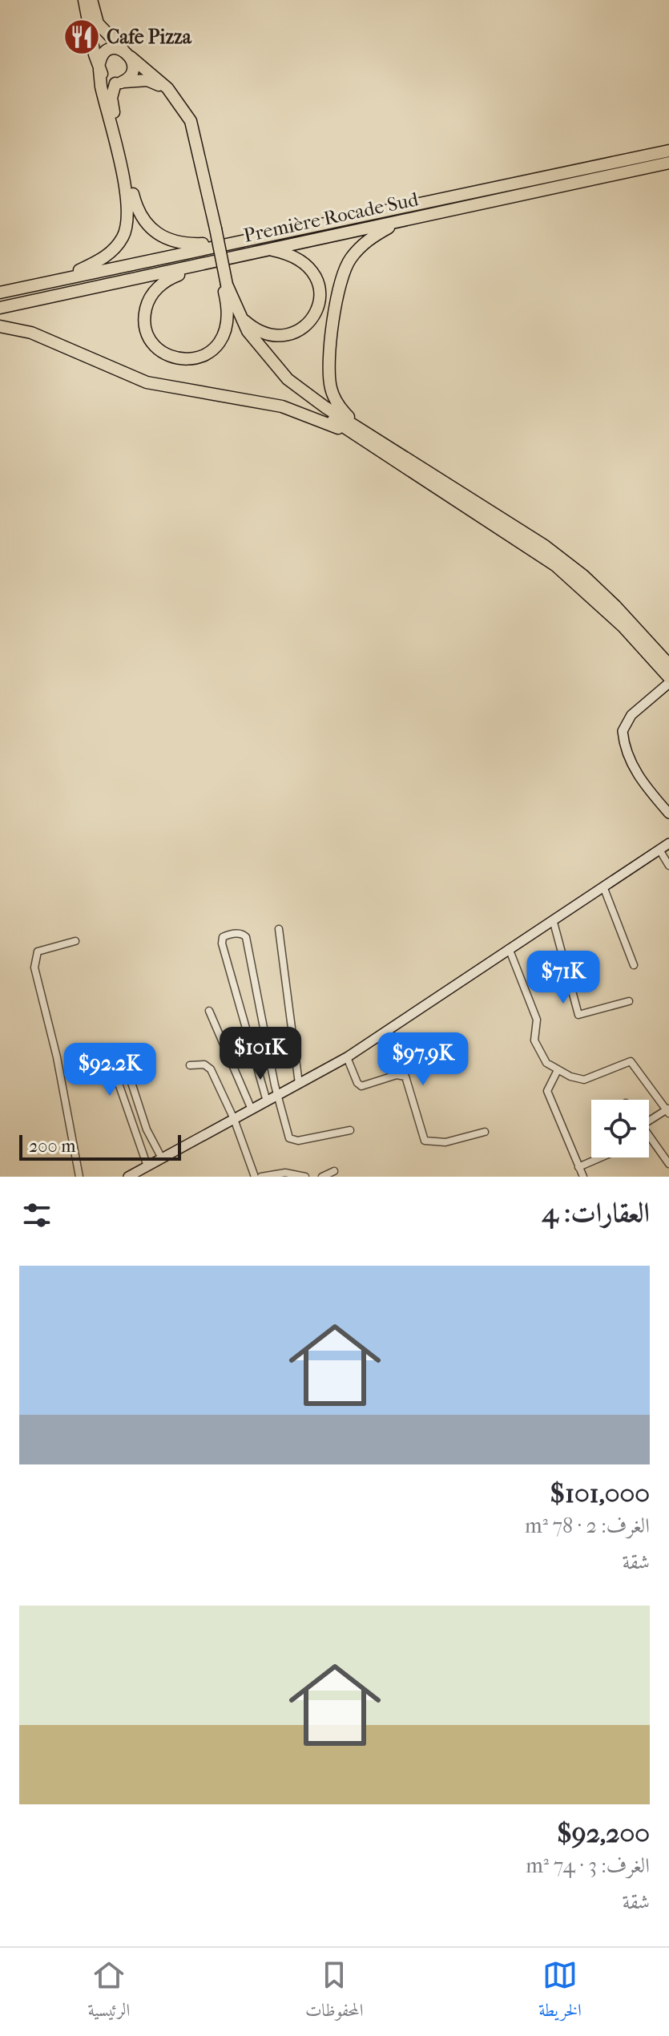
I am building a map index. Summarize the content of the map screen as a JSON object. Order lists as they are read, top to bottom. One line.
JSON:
{"streets":{"highway":["Première Rocade Sud"]},"places":{"restaurant":["Cafe Pizza"]},"scale_bar":"200 m","page":{"price":["$71K","$101K","$97.9K","$92.2K"],"scale":"200 m","heading":"العقارات: 4","list":[{"name":"$101,000","note":"الغرف: 2 · 78 m² · شقة"},{"name":"$92,200","note":"الغرف: 3 · 74 m² · شقة"}],"tabs":["الخريطة","المحفوظات","الرئيسية"]}}
